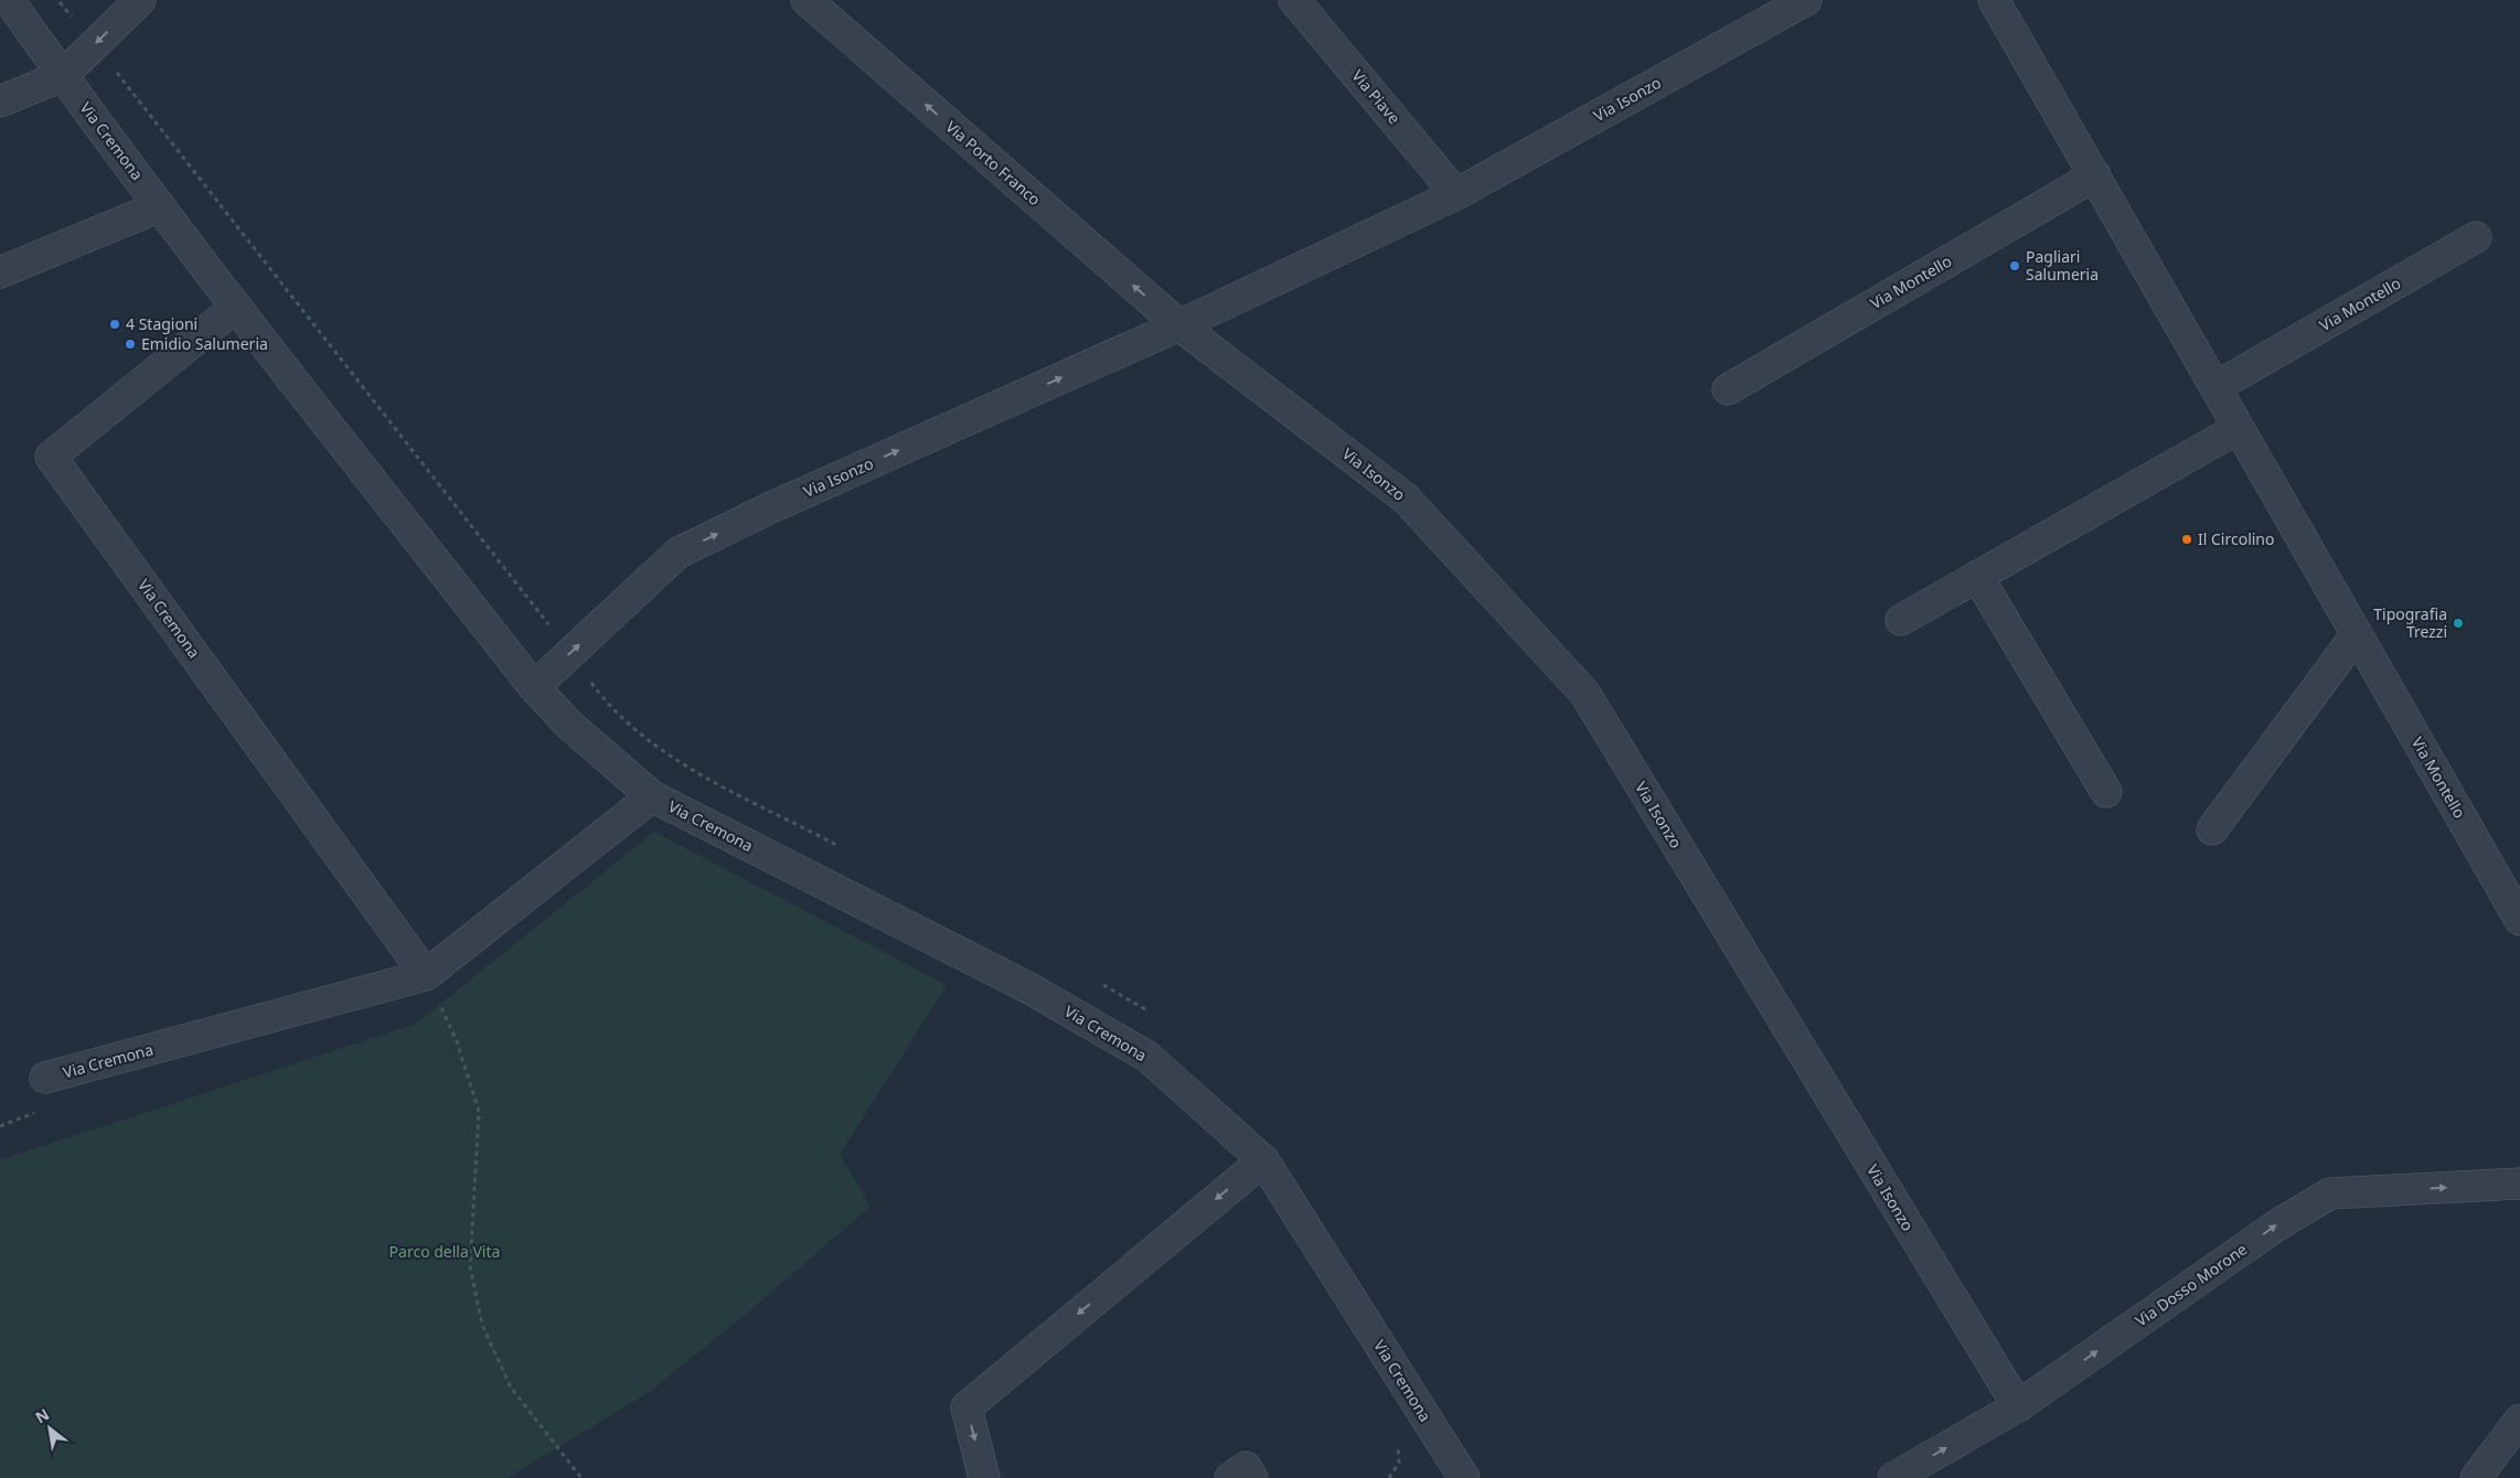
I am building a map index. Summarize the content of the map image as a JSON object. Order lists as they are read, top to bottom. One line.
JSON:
{"streets":{"street":["Via Piave","Via Isonzo","Via Cremona","Via Porto Franco","Via Montello","Via Dosso Morone"]},"crossings":[["Via Piave","Via Isonzo"],["Via Isonzo","Via Cremona"],["Via Isonzo","Via Porto Franco"],["Via Isonzo","Via Dosso Morone"]],"one_way":["Via Porto Franco","Via Dosso Morone"],"parks":["Parco della Vita"],"places":["Pagliari Salumeria","4 Stagioni","Emidio Salumeria","Il Circolino","Tipografia Trezzi"],"north":"top left"}
